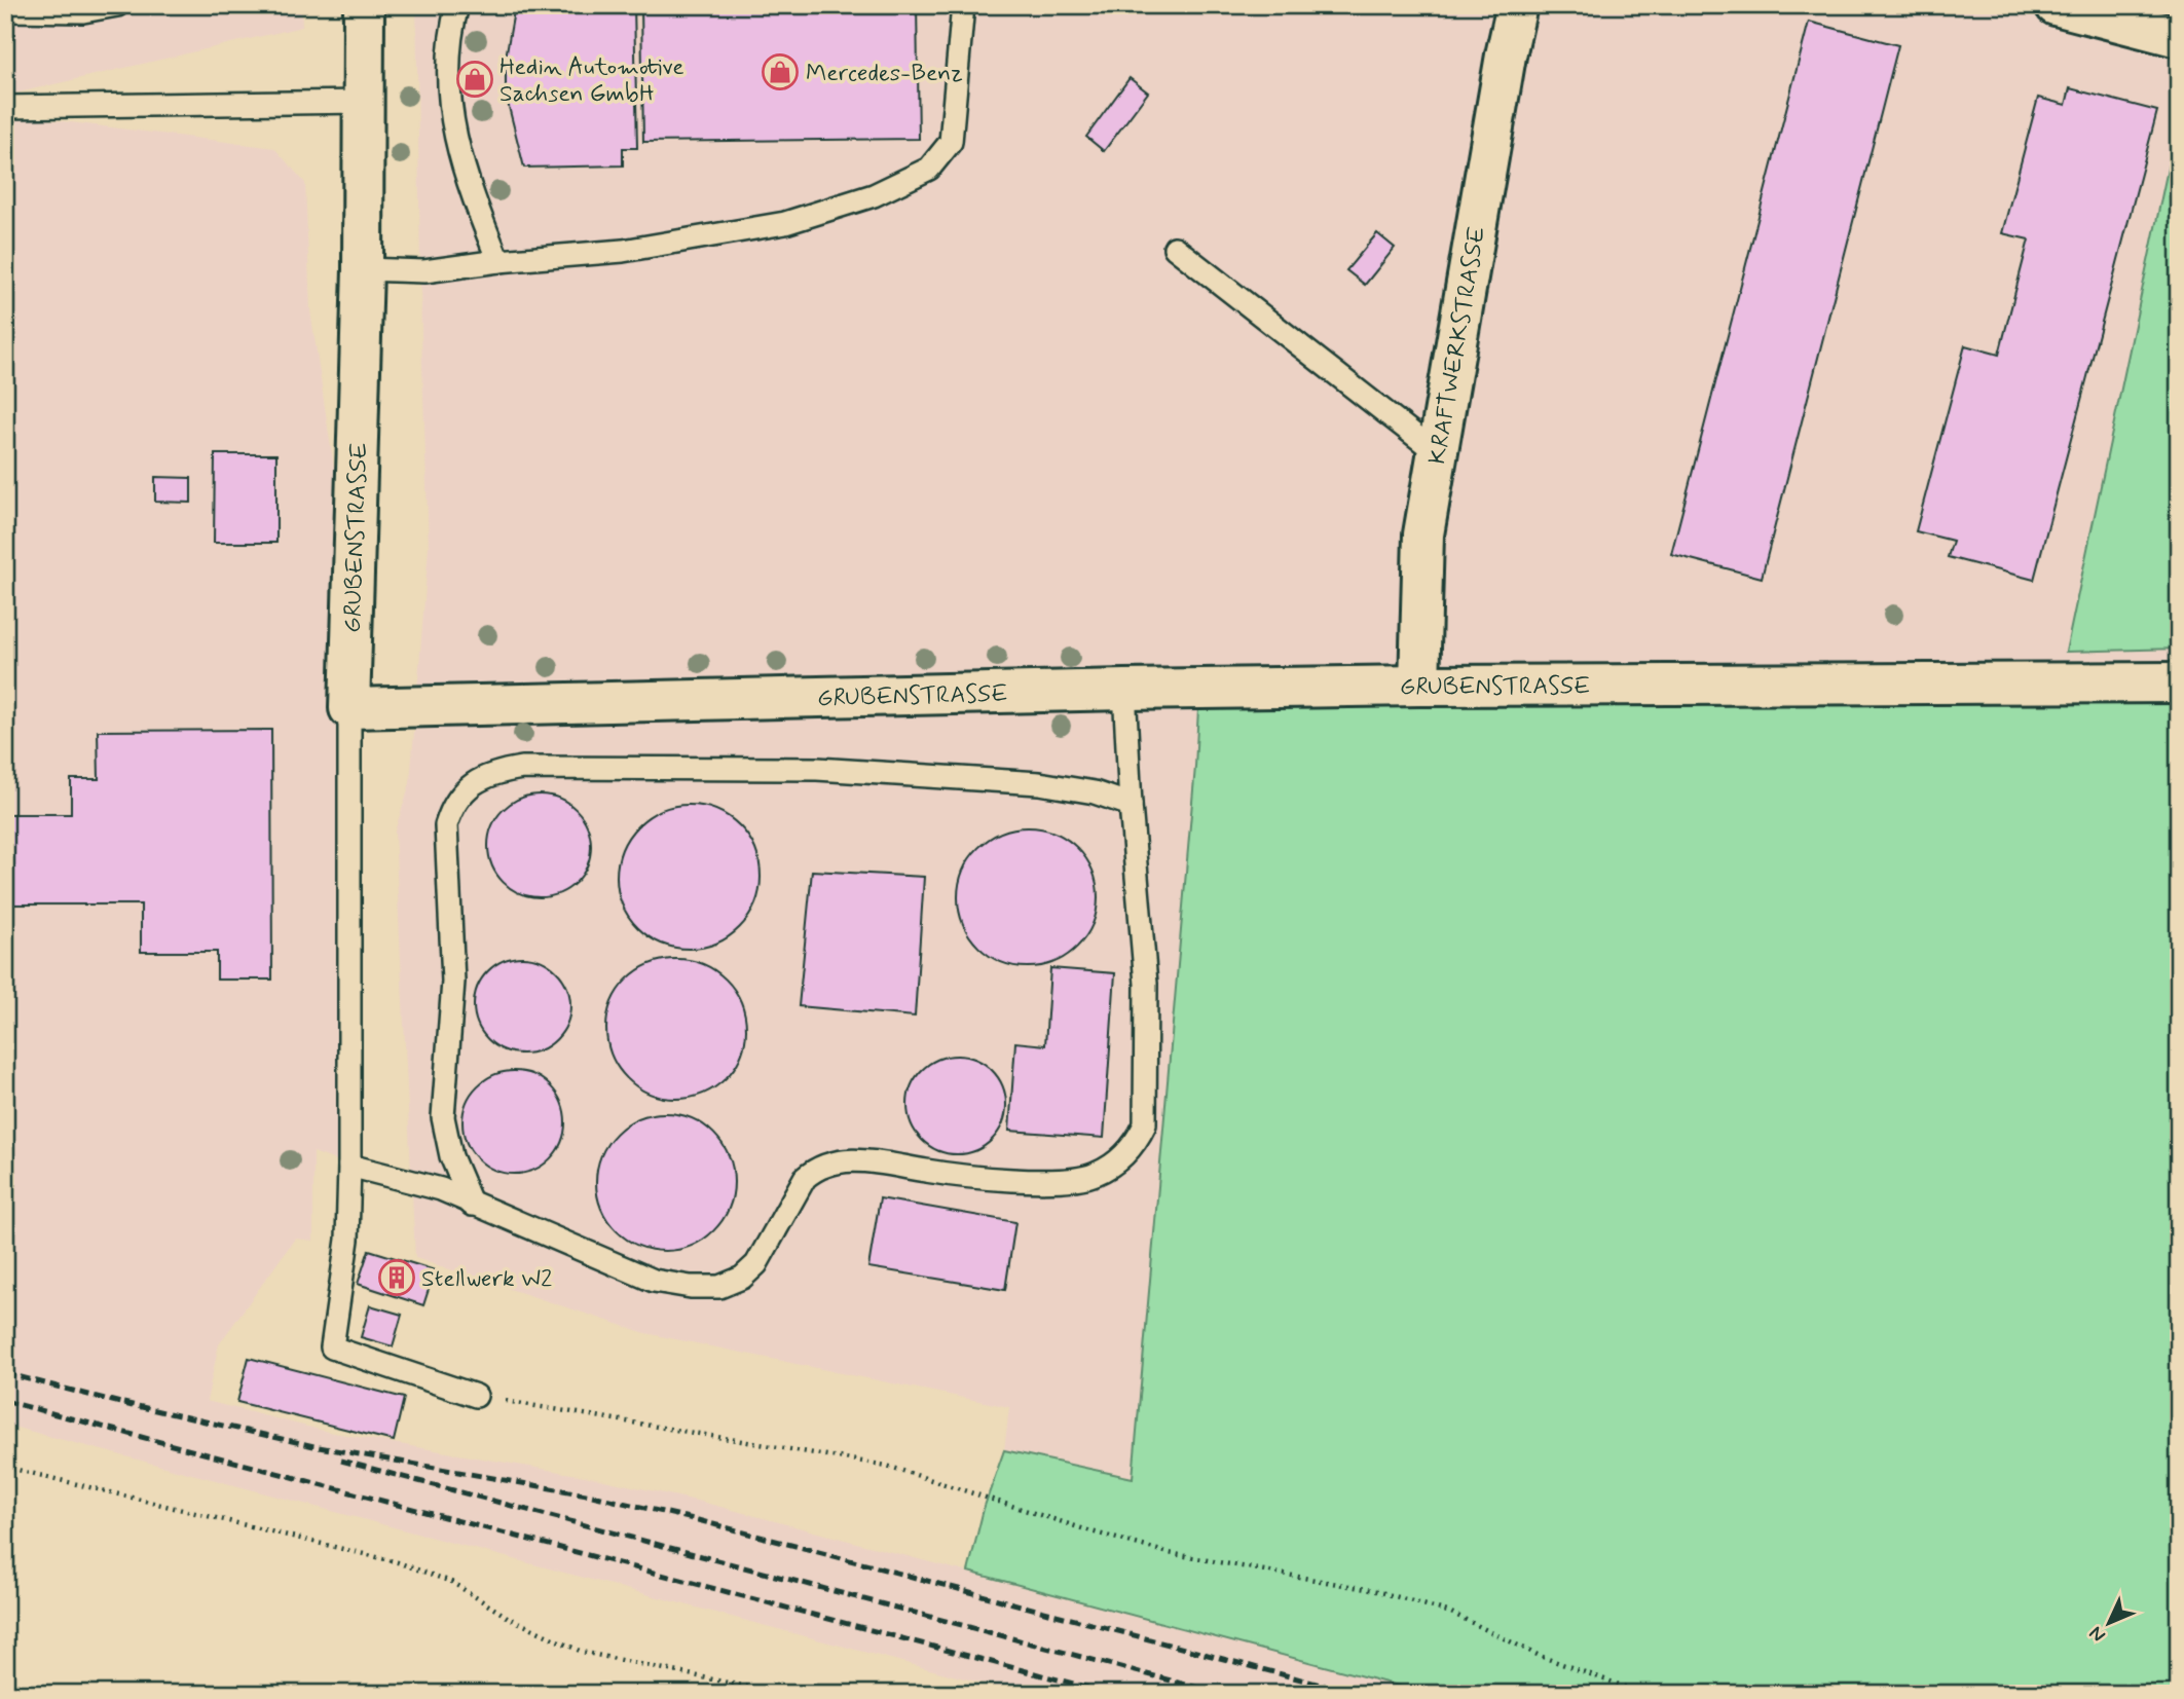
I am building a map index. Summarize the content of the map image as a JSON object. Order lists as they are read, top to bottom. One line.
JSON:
{"streets":{"street":["KRAFTWERKSTRASSE","GRUBENSTRASSE"]},"crossings":[["KRAFTWERKSTRASSE","GRUBENSTRASSE"]],"places":{"shop":["Mercedes-Benz","Hedin Automotive Sachsen GmbH"],"building":["Stellwerk W2"]},"north":"bottom left"}
